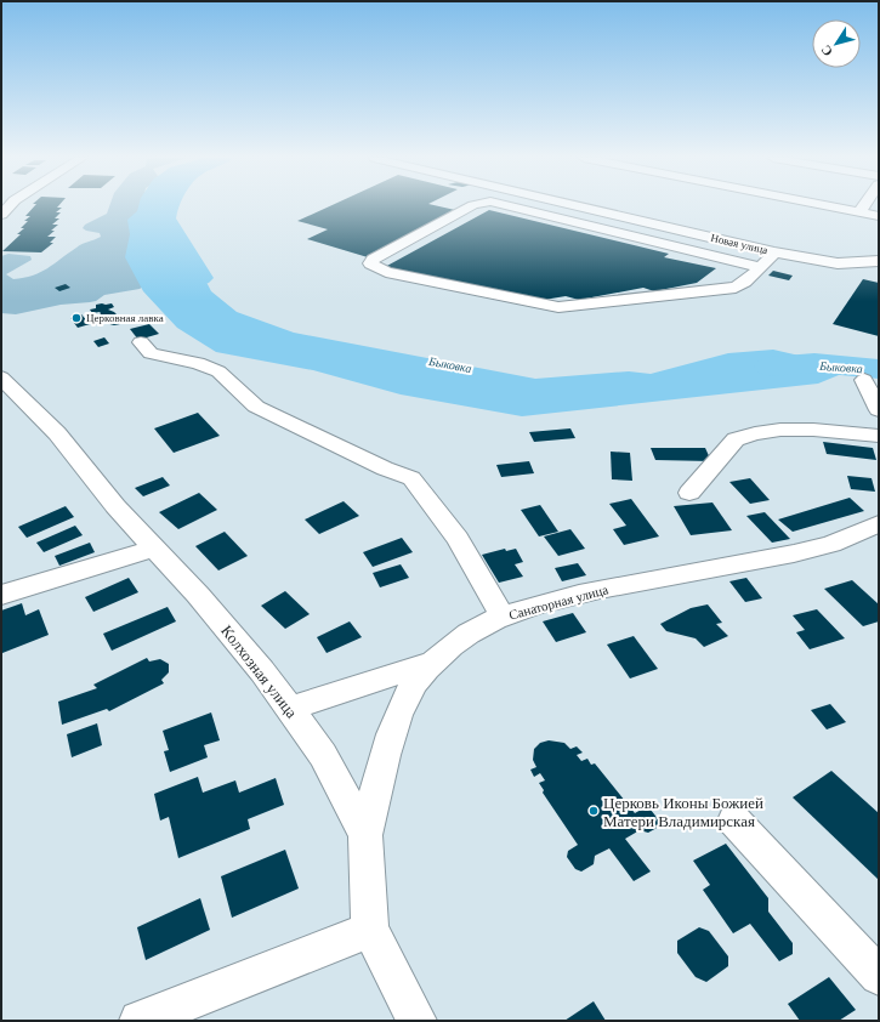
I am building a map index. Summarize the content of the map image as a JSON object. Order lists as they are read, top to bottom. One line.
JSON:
{"streets":{"street":["Новая улица","Санаторная улица","Колхозная улица"]},"crossings":[["Санаторная улица","Колхозная улица"]],"water":["Быковка"],"places":["Церковная лавка","Церковь Иконы Божией Матери Владимирская"],"north":"bottom left"}
